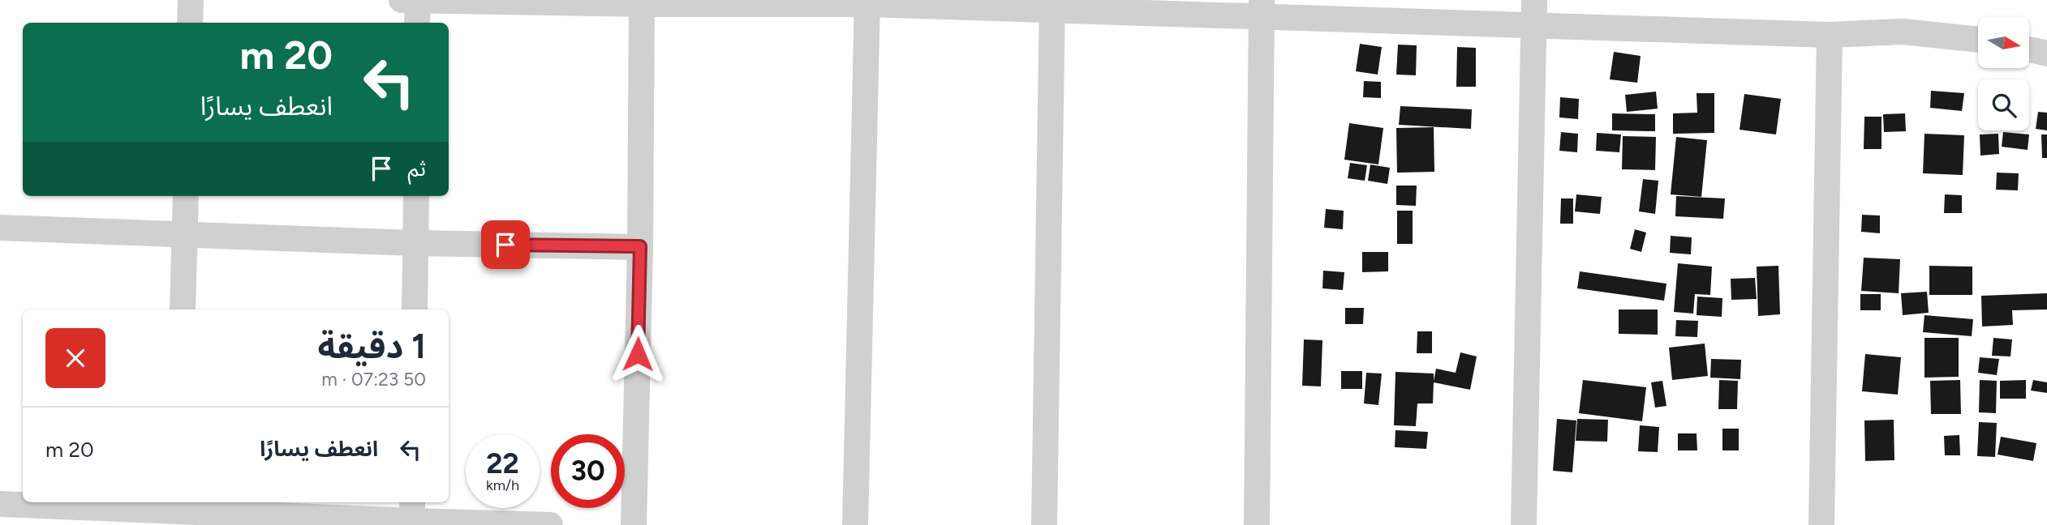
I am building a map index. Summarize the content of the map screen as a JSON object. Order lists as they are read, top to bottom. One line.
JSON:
{"north":"right","page":{"turn":["20 m","انعطف يسارًا"],"then":"ثم","heading":["1 دقيقة","50 m · 07:23"],"list":[{"name":"انعطف يسارًا","value":"20 m"}],"speed":"22 km/h","limit":"30"}}
